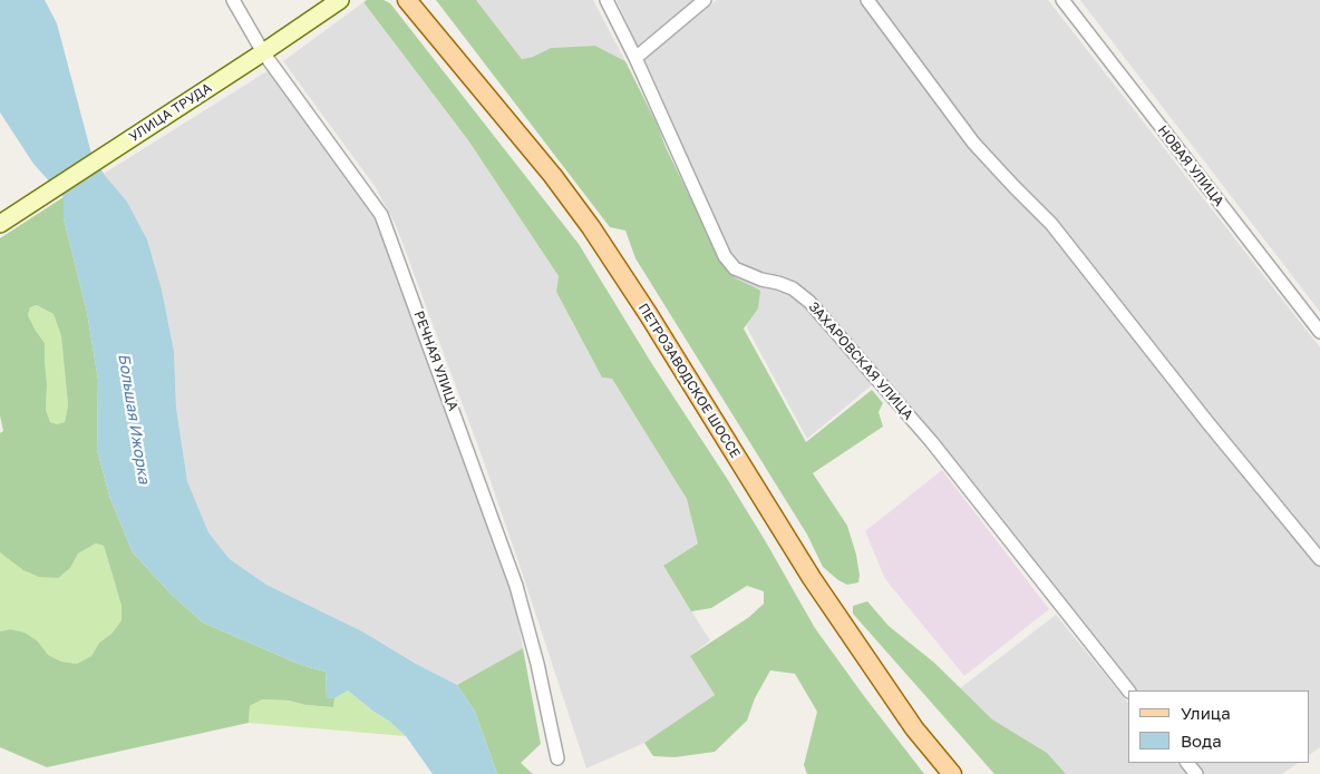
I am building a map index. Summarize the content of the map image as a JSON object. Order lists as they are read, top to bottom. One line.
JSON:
{"streets":{"main road":["УЛИЦА ТРУДА","ПЕТРОЗАВОДСКОЕ ШОССЕ"],"street":["НОВАЯ УЛИЦА","РЕЧНАЯ УЛИЦА","ЗАХАРОВСКАЯ УЛИЦА"]},"crossings":[["УЛИЦА ТРУДА","РЕЧНАЯ УЛИЦА"]],"water":["Большая Ижорка"],"legend":["Улица","Вода"]}
